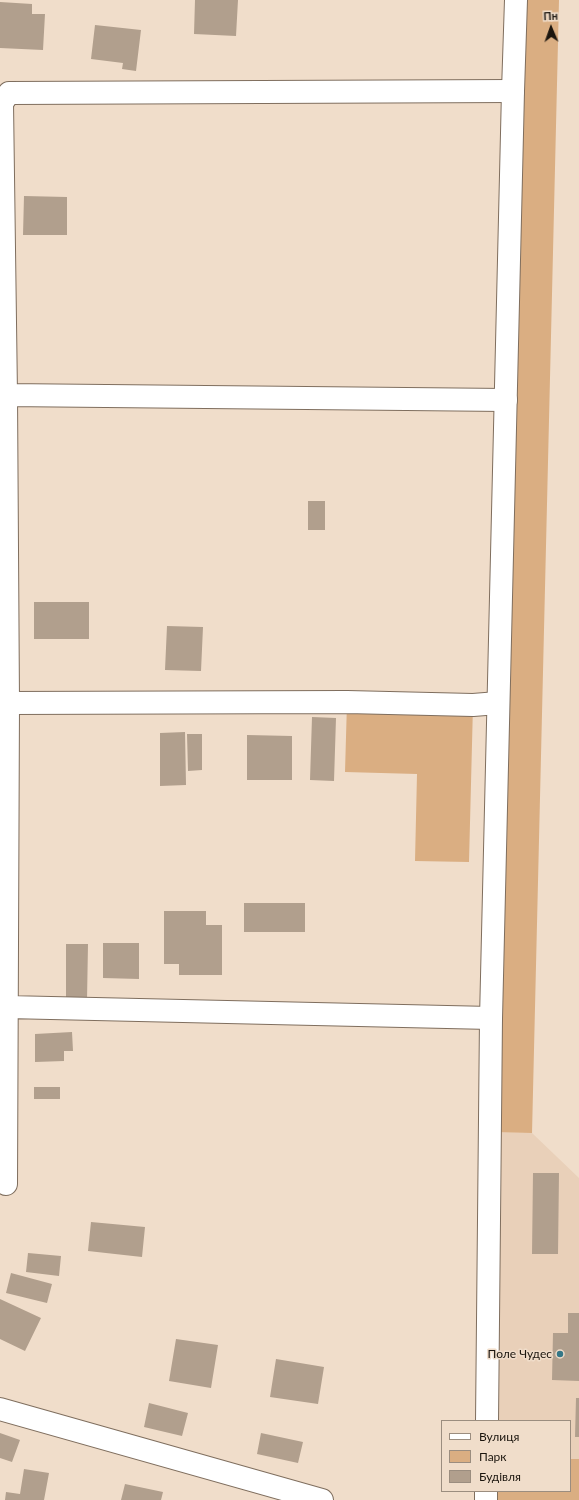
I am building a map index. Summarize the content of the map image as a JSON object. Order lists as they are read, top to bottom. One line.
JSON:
{"places":["Поле Чудес"],"legend":["Вулиця","Парк","Будівля"],"north":"top"}
